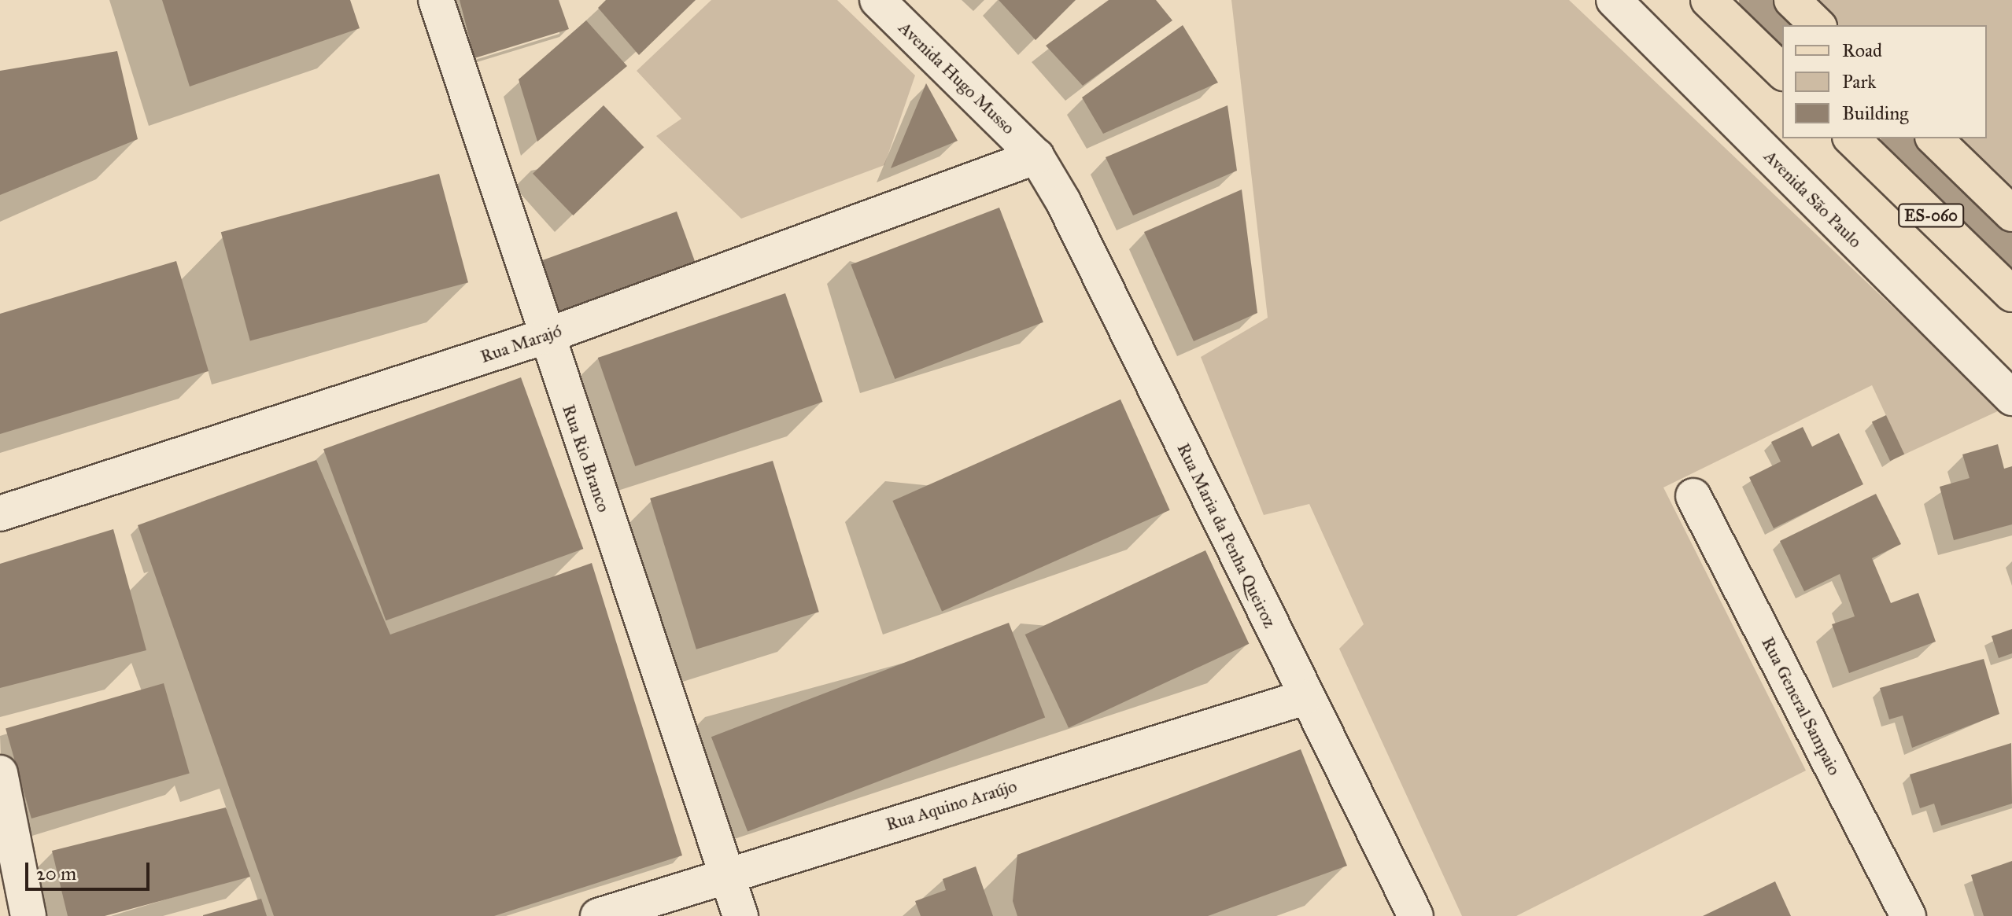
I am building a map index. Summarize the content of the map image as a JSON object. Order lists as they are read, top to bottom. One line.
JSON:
{"streets":{"main road":["ES-060"],"street":["Avenida Hugo Musso","Avenida São Paulo","Rua Marajó","Rua Rio Branco","Rua Maria da Penha Queiroz","Rua General Sampaio","Rua Aquino Araújo"]},"crossings":[["Avenida Hugo Musso","Rua Marajó"],["Avenida Hugo Musso","Rua Maria da Penha Queiroz"],["Rua Marajó","Rua Rio Branco"],["Rua Marajó","Rua Maria da Penha Queiroz"],["Rua Rio Branco","Rua Aquino Araújo"],["Rua Maria da Penha Queiroz","Rua Aquino Araújo"]],"legend":["Road","Park","Building"],"scale_bar":"20 m"}
